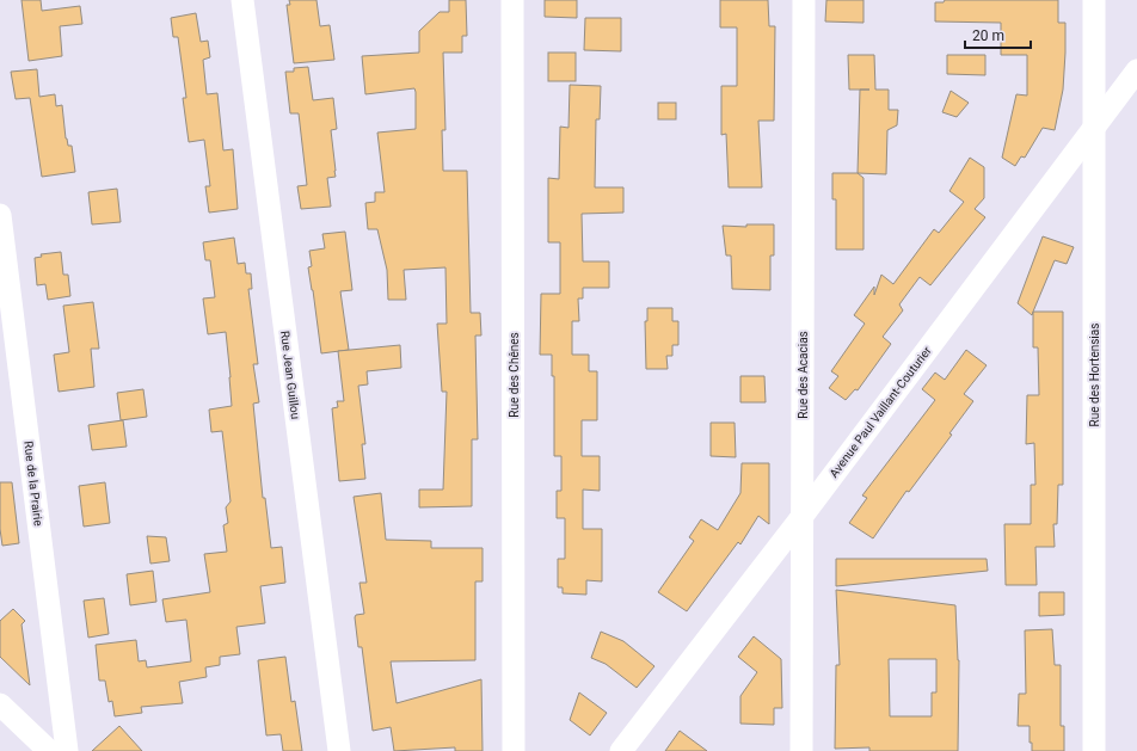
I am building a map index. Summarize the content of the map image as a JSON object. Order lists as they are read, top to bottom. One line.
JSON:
{"streets":{"street":["Rue Jean Guillou","Rue des Chênes","Rue des Acacias","Rue des Hortensias","Avenue Paul Vaillant-Couturier","Rue de la Prairie"]},"crossings":[["Rue des Acacias","Avenue Paul Vaillant-Couturier"],["Rue des Hortensias","Avenue Paul Vaillant-Couturier"]],"scale_bar":"20 m"}
